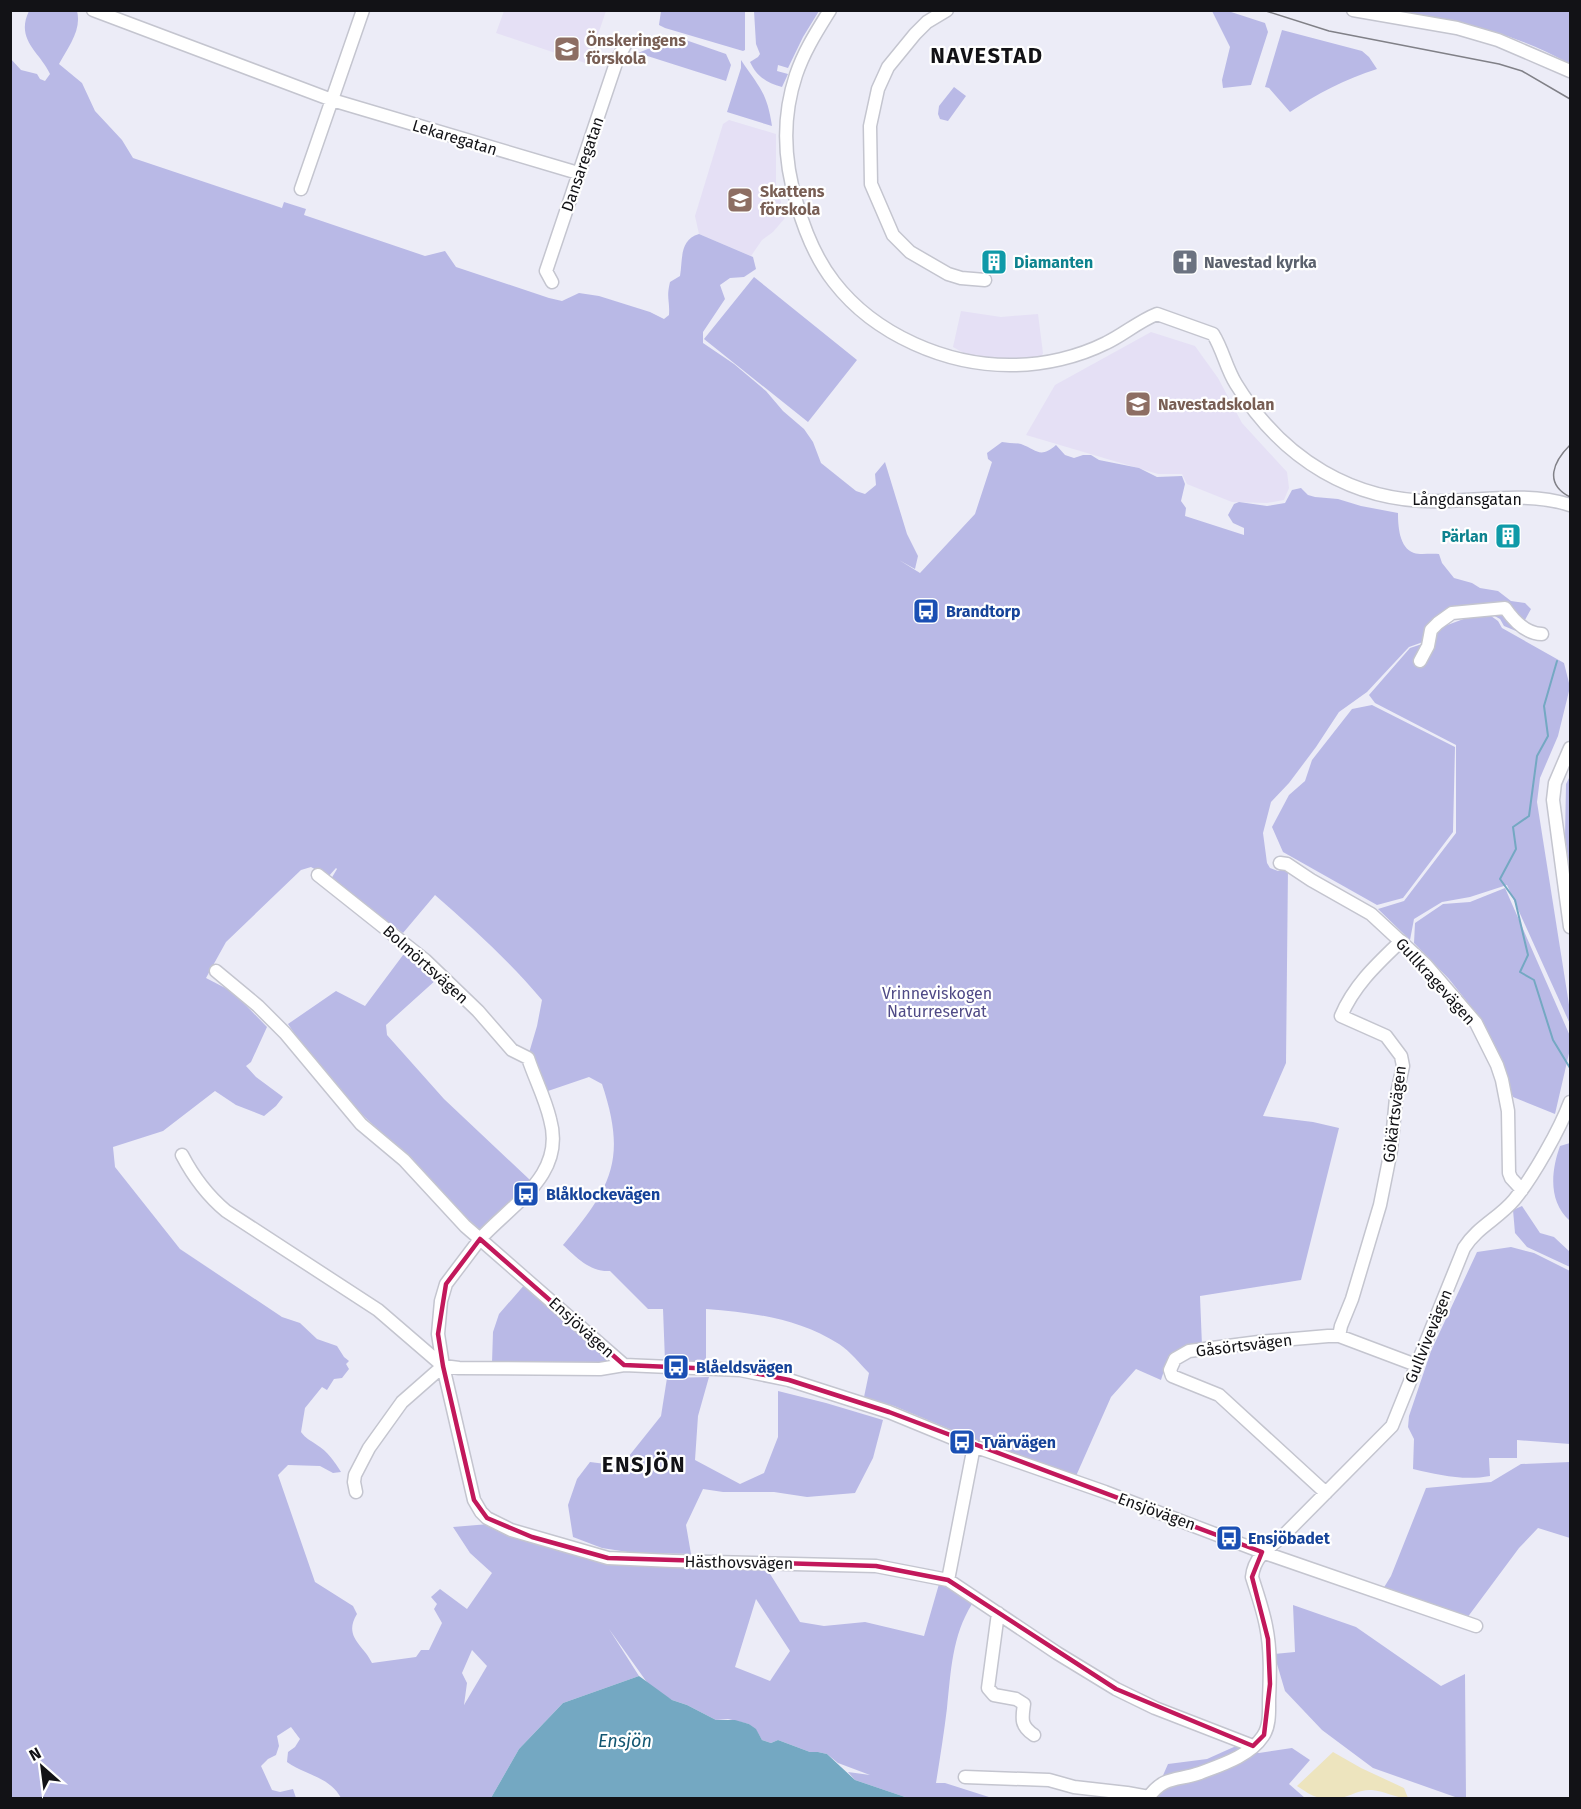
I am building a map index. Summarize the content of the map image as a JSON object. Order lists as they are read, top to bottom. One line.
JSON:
{"streets":{"street":["Lekaregatan","Dansaregatan","Långdansgatan","Bolmörtsvägen","Gullkragevägen","Gökärtsvägen","Ensjövägen","Gullvivevägen","Gåsörtsvägen","Hästhovsvägen"]},"crossings":[["Lekaregatan","Dansaregatan"],["Bolmörtsvägen","Ensjövägen"],["Bolmörtsvägen","Hästhovsvägen"],["Gullkragevägen","Gökärtsvägen"],["Gullkragevägen","Gullvivevägen"],["Gökärtsvägen","Gåsörtsvägen"],["Ensjövägen","Gullvivevägen"],["Ensjövägen","Hästhovsvägen"],["Gullvivevägen","Gåsörtsvägen"]],"districts":["NAVESTAD","ENSJÖN"],"water":["Ensjön"],"parks":["Vrinneviskogen Naturreservat"],"places":{"school or university":["Önskeringens förskola","Skattens förskola","Navestadskolan"],"building":["Diamanten","Pärlan"],"church":["Navestad kyrka"],"bus stop":["Brandtorp","Blåklockevägen","Blåeldsvägen","Tvärvägen","Ensjöbadet"]},"north":"top left"}
